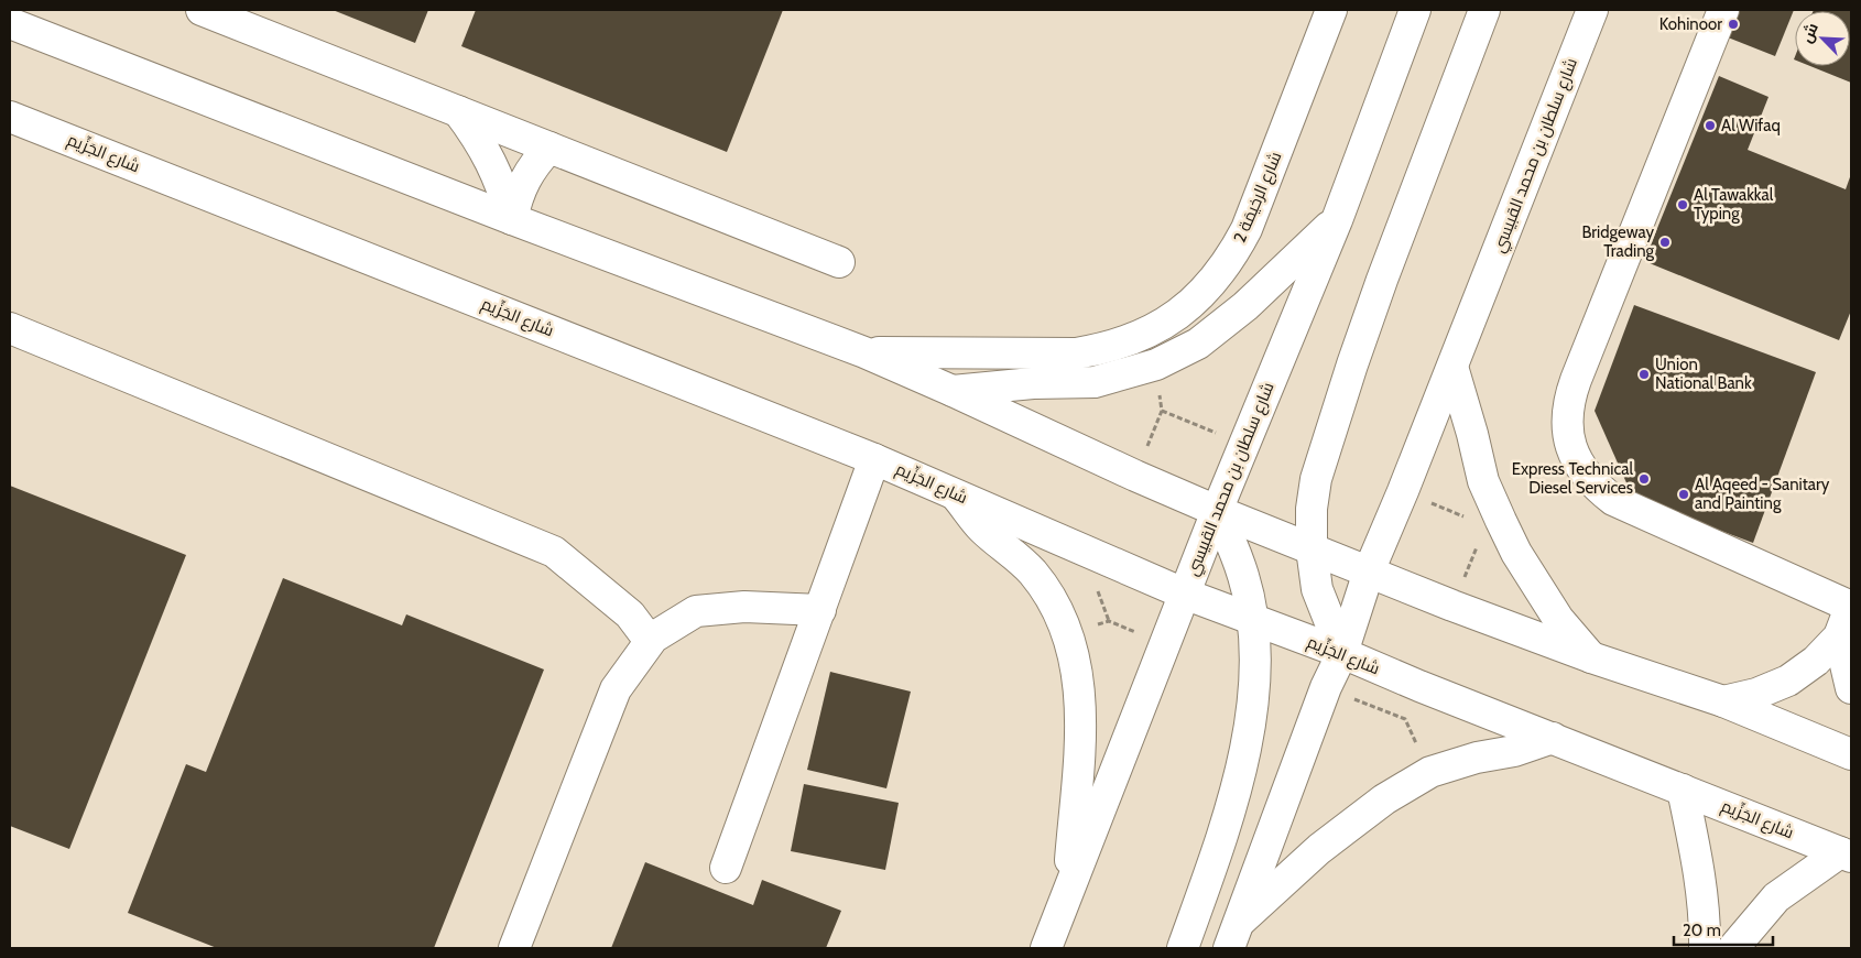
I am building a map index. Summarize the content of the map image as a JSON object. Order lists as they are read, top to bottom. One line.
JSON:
{"streets":{"street":["شارع الجَزِّيم","شارع سلطان بن محمد القبيسي","شارع الرخيمَة 2"]},"crossings":[["شارع الجَزِّيم","شارع سلطان بن محمد القبيسي"]],"places":["Kohinoor","Al Wifaq","Al Tawakkal Typing","Bridgeway Trading","Union National Bank","Express Technical Diesel Services","Al Aqeed - Sanitary and Painting"],"scale_bar":"20 m","north":"top left"}
